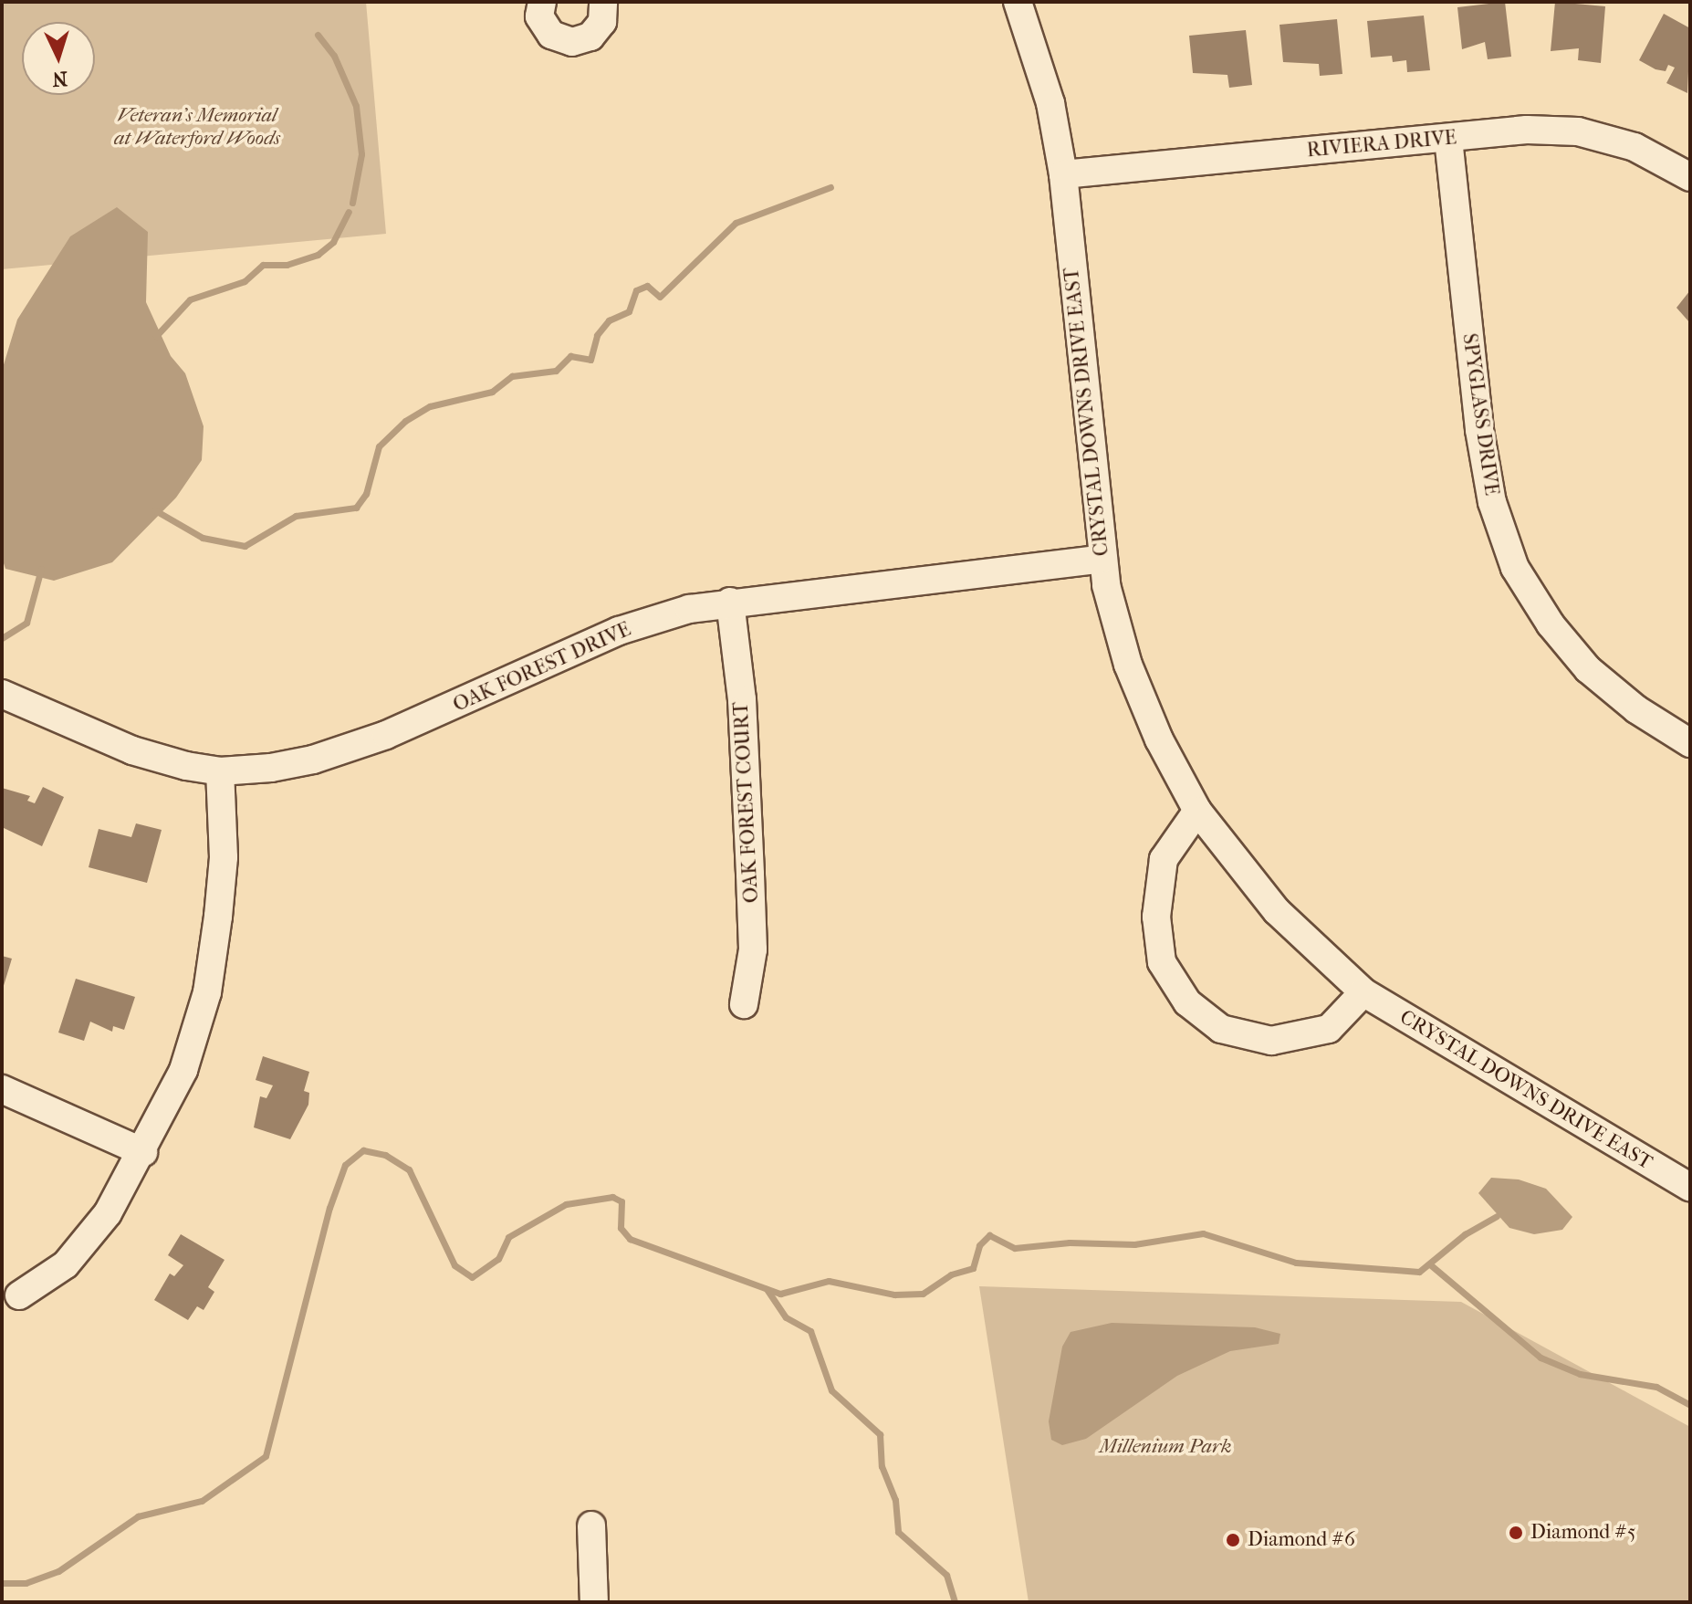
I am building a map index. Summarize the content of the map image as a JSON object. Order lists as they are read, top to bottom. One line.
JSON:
{"streets":{"street":["RIVIERA DRIVE","CRYSTAL DOWNS DRIVE EAST","SPYGLASS DRIVE","OAK FOREST DRIVE","OAK FOREST COURT"]},"crossings":[["RIVIERA DRIVE","CRYSTAL DOWNS DRIVE EAST"],["RIVIERA DRIVE","SPYGLASS DRIVE"],["CRYSTAL DOWNS DRIVE EAST","OAK FOREST DRIVE"],["OAK FOREST DRIVE","OAK FOREST COURT"]],"parks":["Veteran's Memorial at Waterford Woods","Millenium Park"],"places":["Diamond #5","Diamond #6"],"north":"bottom"}
